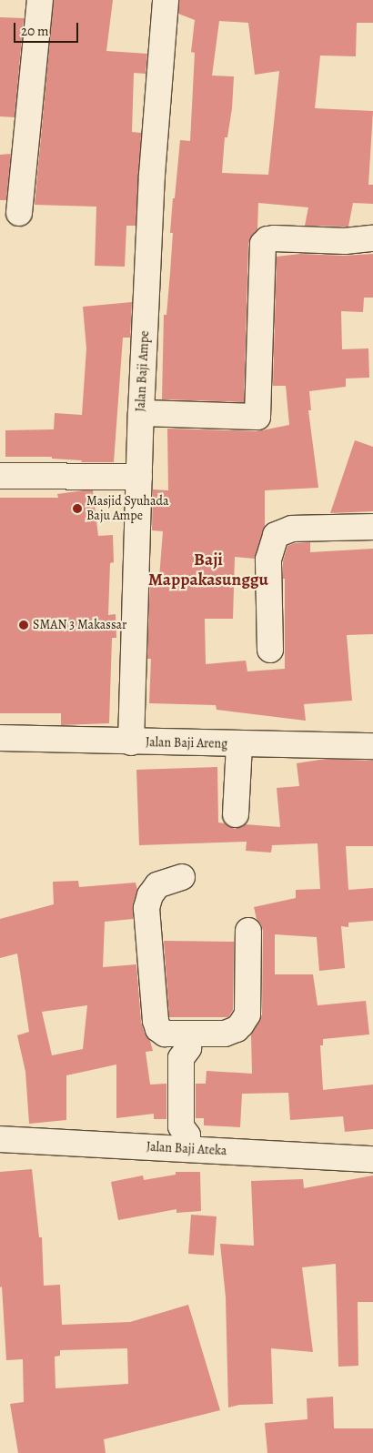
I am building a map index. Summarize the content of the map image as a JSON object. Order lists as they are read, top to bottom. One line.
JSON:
{"streets":{"street":["Jalan Baji Ampe","Jalan Baji Areng","Jalan Baji Ateka"]},"crossings":[["Jalan Baji Ampe","Jalan Baji Areng"]],"districts":["Baji Mappakasunggu"],"places":["Masjid Syuhada Baju Ampe","SMAN 3 Makassar"],"scale_bar":"20 m"}
